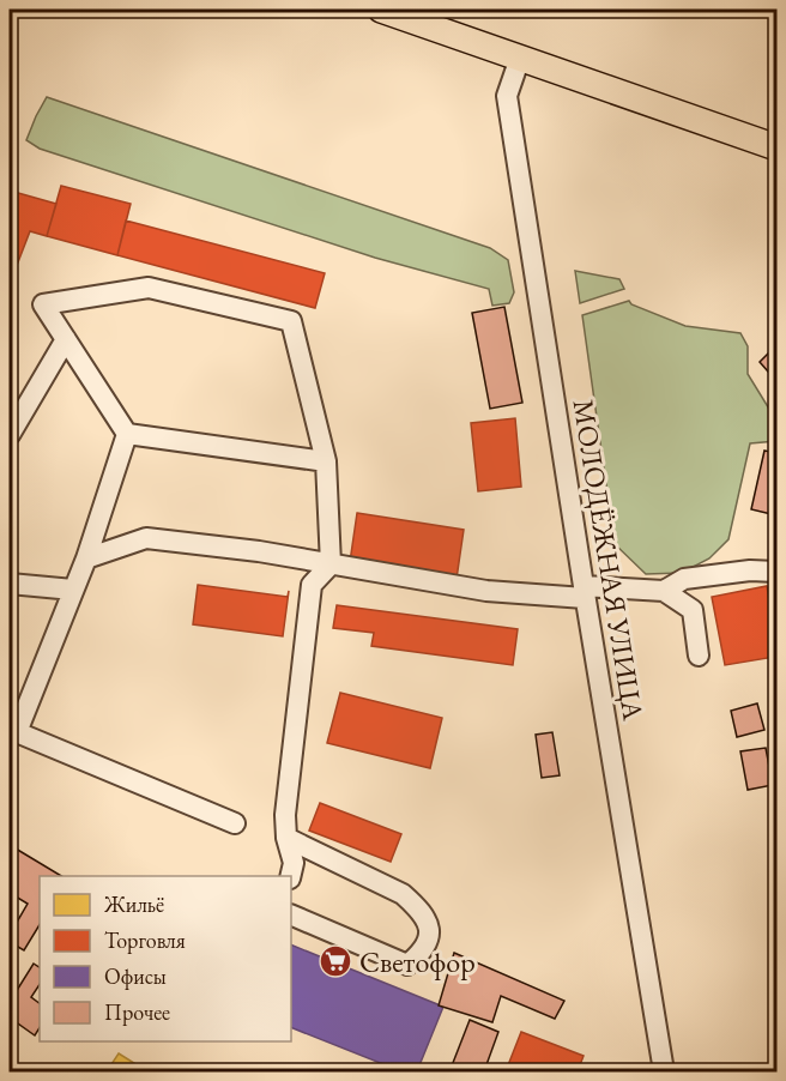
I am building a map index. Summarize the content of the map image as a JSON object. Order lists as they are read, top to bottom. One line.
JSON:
{"streets":{"street":["МОЛОДЁЖНАЯ УЛИЦА"]},"places":{"supermarket":["Светофор"]},"legend":["Жильё","Торговля","Офисы","Прочее"]}
